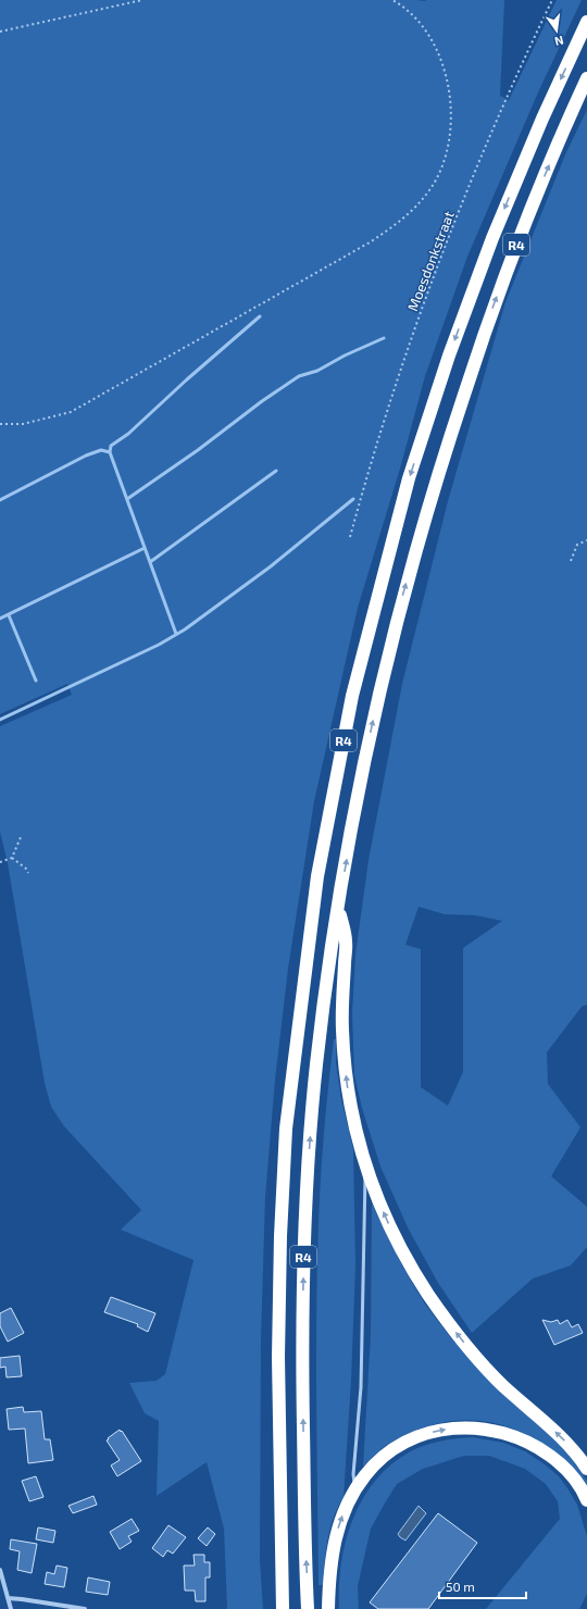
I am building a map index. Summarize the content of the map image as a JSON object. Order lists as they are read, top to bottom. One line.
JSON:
{"streets":{"highway":["R4"],"path":["Moesdonkstraat"]},"scale_bar":"50 m","north":"bottom"}
